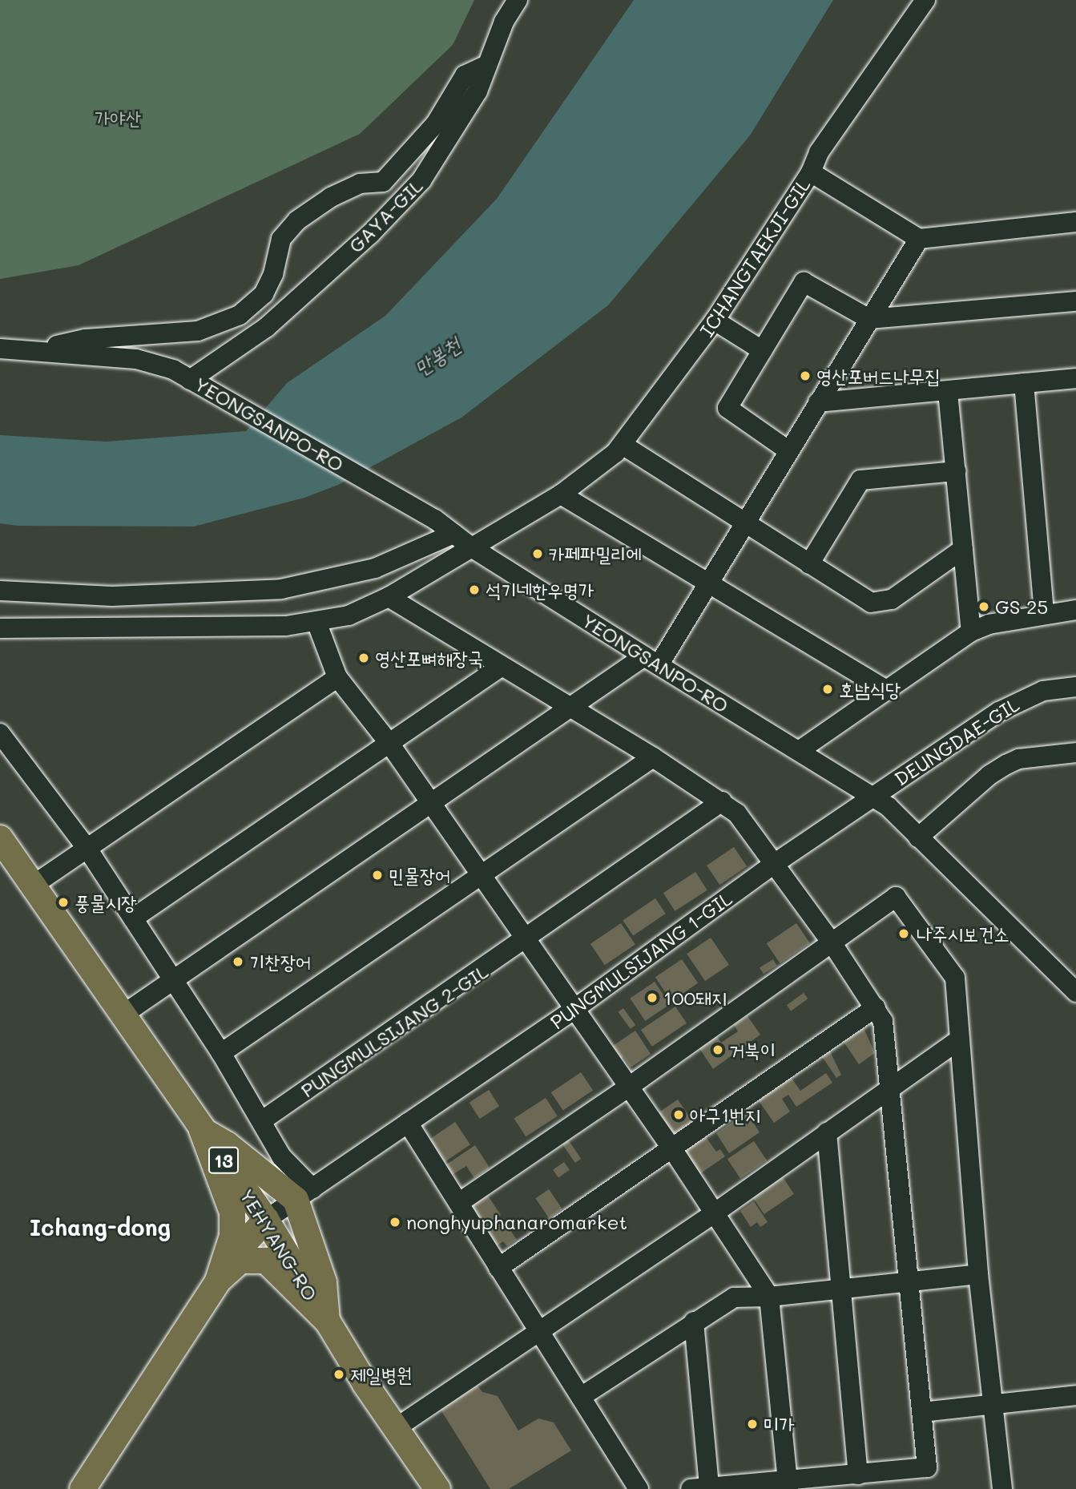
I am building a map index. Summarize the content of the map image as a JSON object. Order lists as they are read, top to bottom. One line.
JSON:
{"streets":{"main road":["13","YEHYANG-RO"],"street":["GAYA-GIL","ICHANGTAEKJI-GIL","YEONGSANPO-RO","DEUNGDAE-GIL","PUNGMULSIJANG 1-GIL","PUNGMULSIJANG 2-GIL"]},"crossings":[["GAYA-GIL","YEONGSANPO-RO"],["ICHANGTAEKJI-GIL","YEONGSANPO-RO"],["YEONGSANPO-RO","DEUNGDAE-GIL"],["YEONGSANPO-RO","PUNGMULSIJANG 1-GIL"],["DEUNGDAE-GIL","PUNGMULSIJANG 1-GIL"],["PUNGMULSIJANG 1-GIL","YEHYANG-RO"]],"districts":["Ichang-dong"],"water":["만봉천"],"parks":["가야산"],"places":["영산포버드나무집","카페파밀리에","석기네한우명가","GS 25","영산포뼈해장국","호남식당","민물장어","풍물시장","나주시보건소","기찬장어","100돼지","거북이","아구1번지","nonghyuphanaromarket","제일병원","미가"]}
